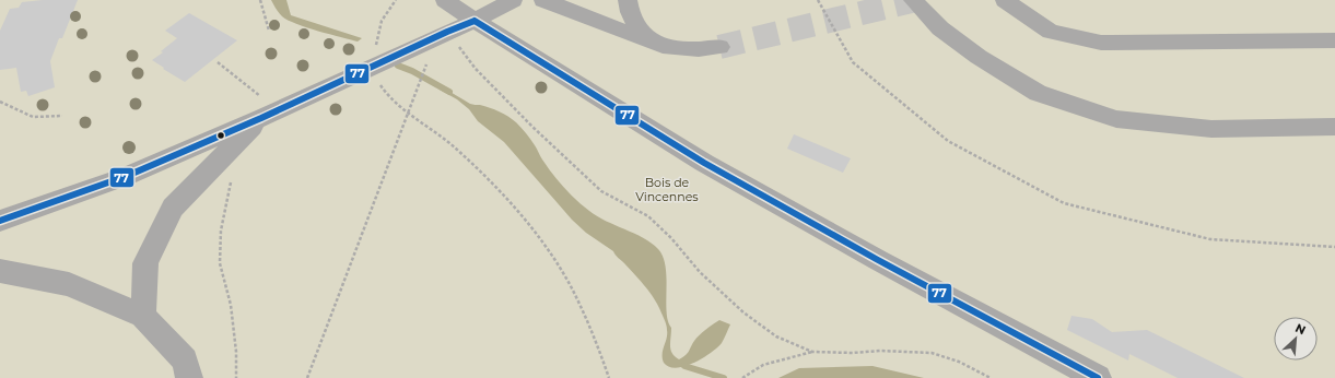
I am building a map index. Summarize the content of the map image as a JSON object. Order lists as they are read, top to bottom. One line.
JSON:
{"parks":["Bois de Vincennes"],"lines":["transit line 77"],"north":"top right"}
